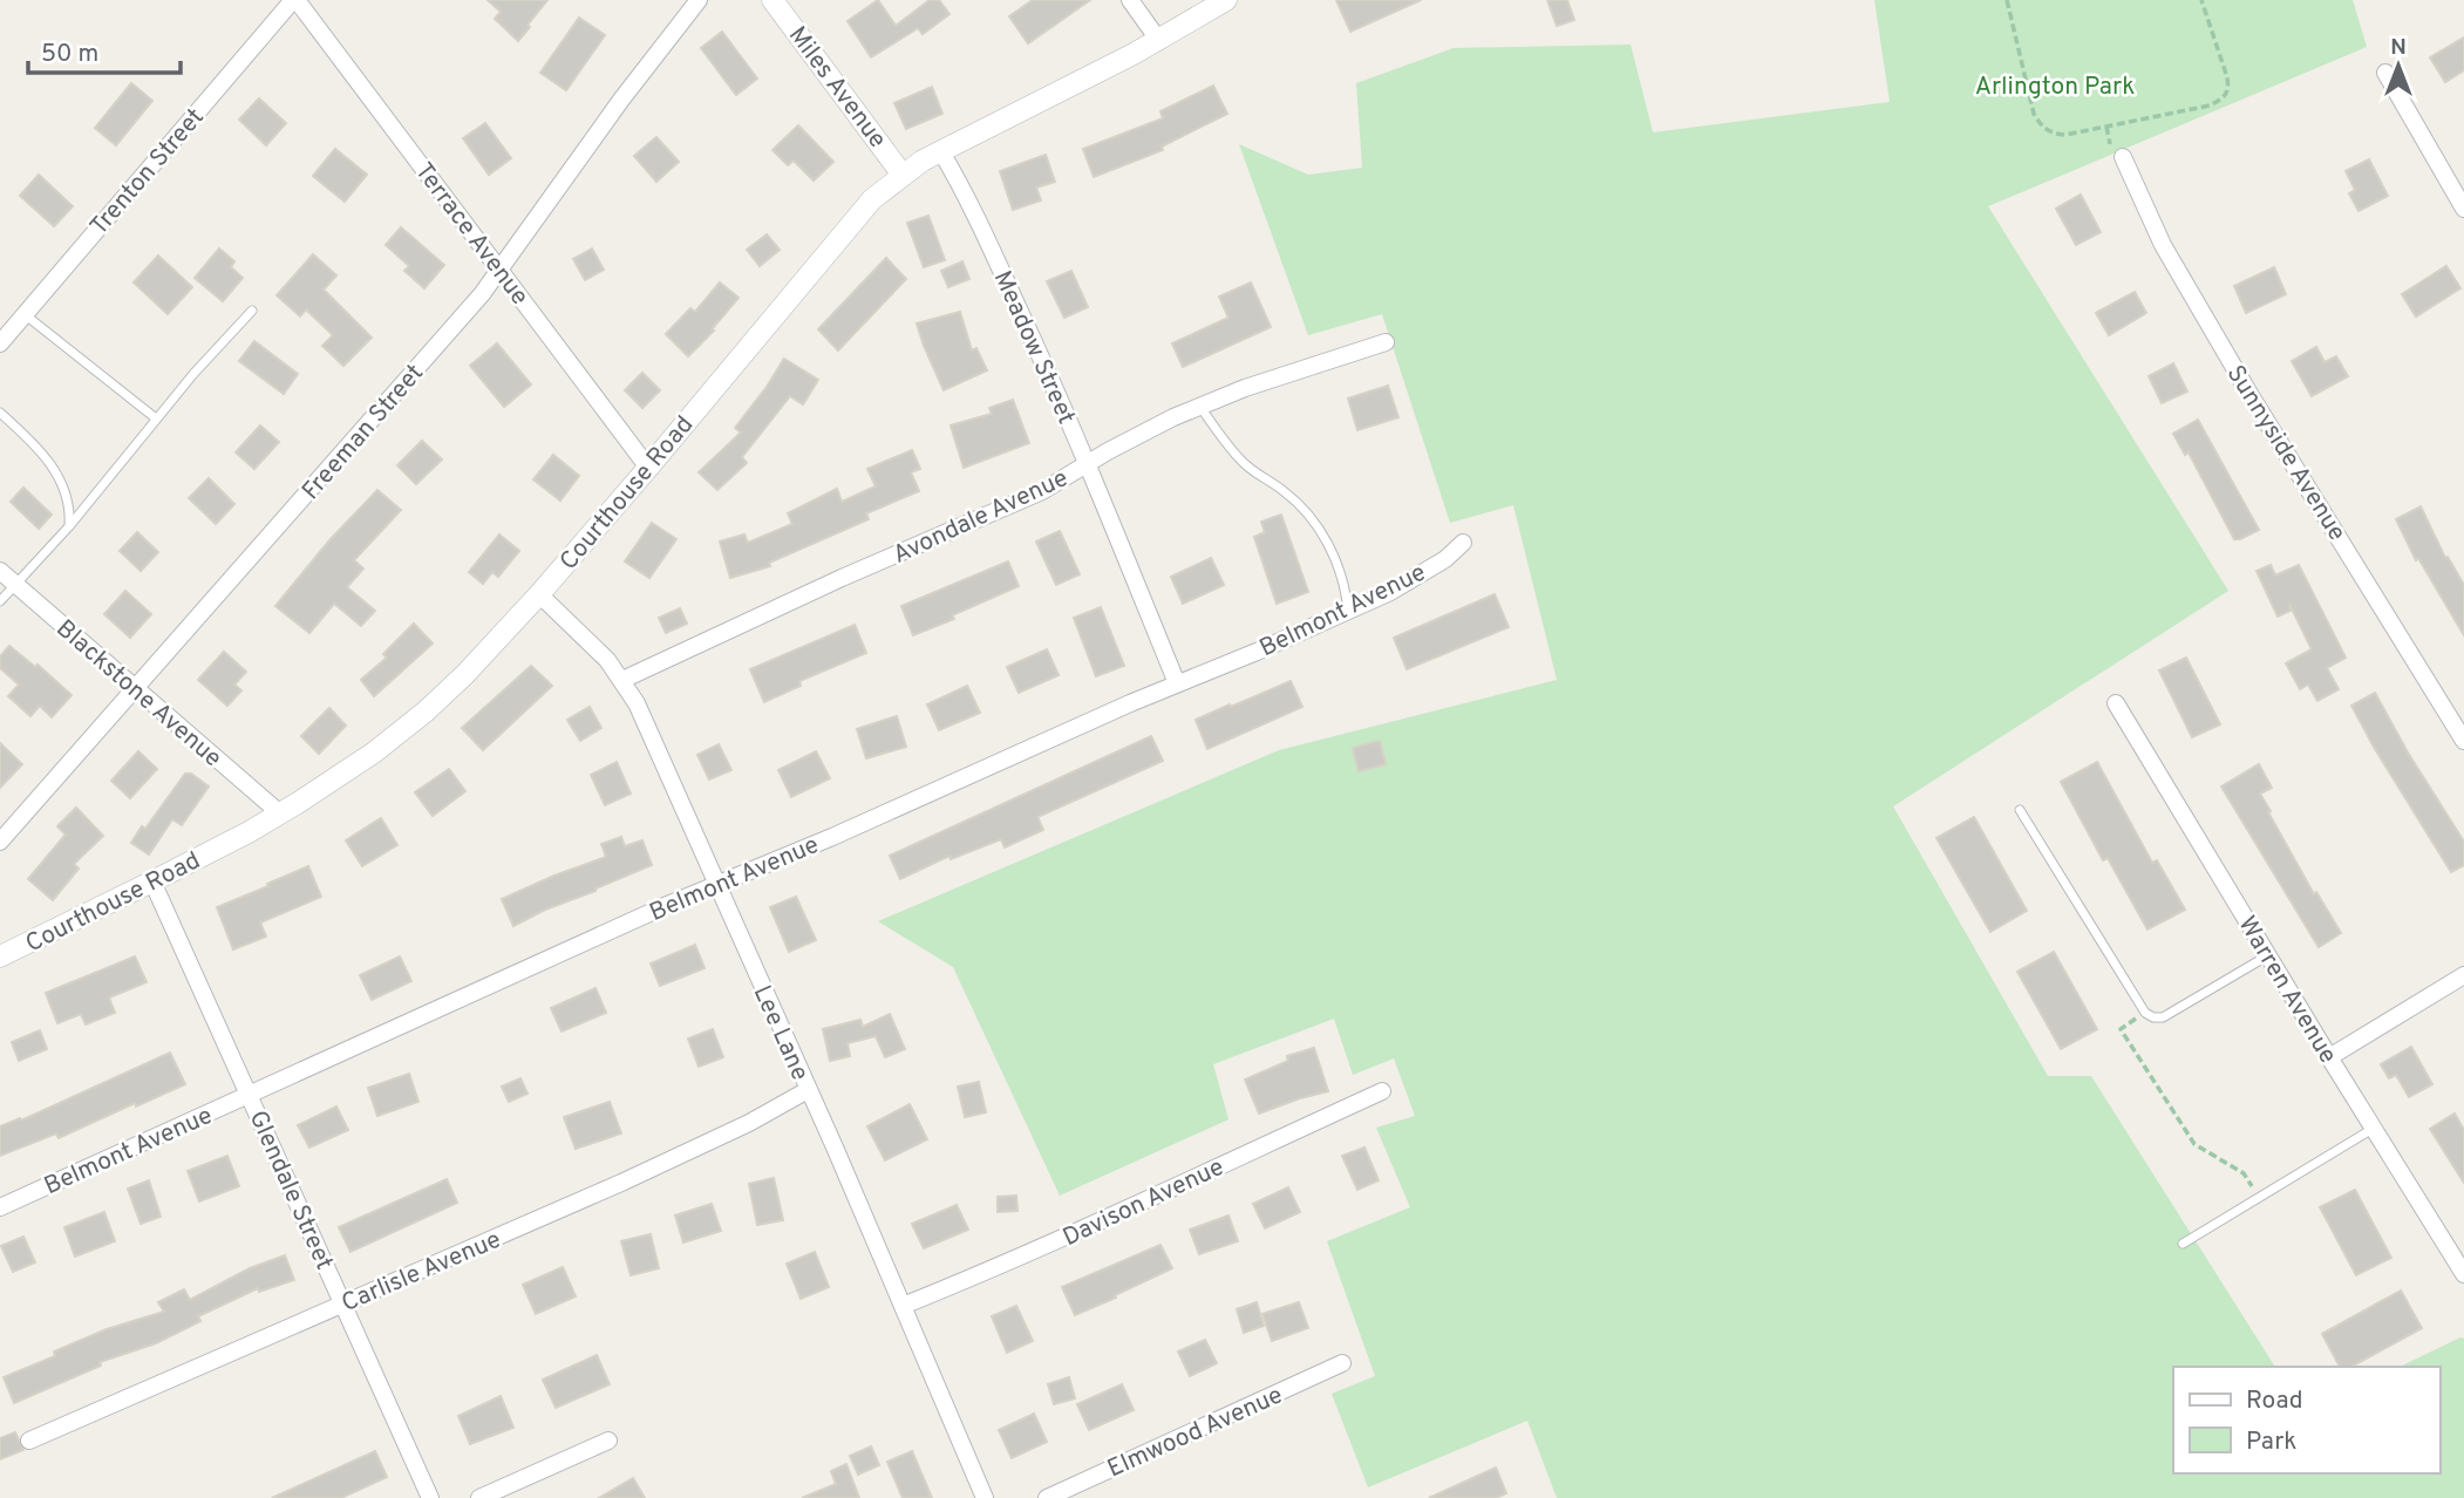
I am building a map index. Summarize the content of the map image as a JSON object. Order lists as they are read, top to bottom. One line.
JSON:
{"streets":{"street":["Miles Avenue","Trenton Street","Terrace Avenue","Meadow Street","Freeman Street","Sunnyside Avenue","Courthouse Road","Avondale Avenue","Belmont Avenue","Blackstone Avenue","Warren Avenue","Lee Lane","Glendale Street","Davison Avenue","Carlisle Avenue","Elmwood Avenue"]},"crossings":[["Miles Avenue","Courthouse Road"],["Trenton Street","Terrace Avenue"],["Terrace Avenue","Freeman Street"],["Terrace Avenue","Courthouse Road"],["Meadow Street","Courthouse Road"],["Meadow Street","Avondale Avenue"],["Meadow Street","Belmont Avenue"],["Freeman Street","Blackstone Avenue"],["Courthouse Road","Blackstone Avenue"],["Courthouse Road","Lee Lane"],["Courthouse Road","Glendale Street"],["Avondale Avenue","Lee Lane"],["Belmont Avenue","Lee Lane"],["Belmont Avenue","Glendale Street"],["Lee Lane","Davison Avenue"],["Lee Lane","Carlisle Avenue"],["Glendale Street","Carlisle Avenue"]],"parks":["Arlington Park"],"legend":["Road","Park"],"scale_bar":"50 m","north":"top"}
